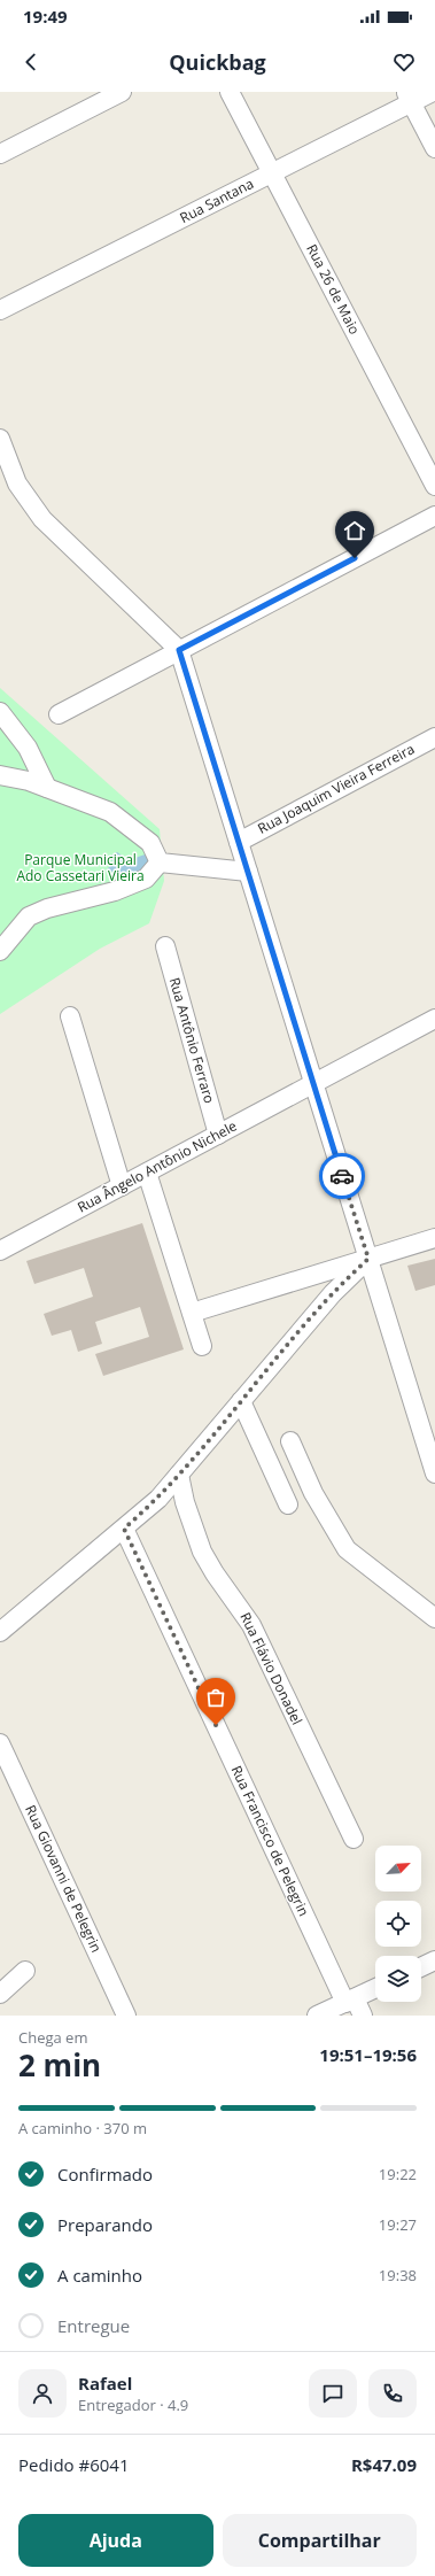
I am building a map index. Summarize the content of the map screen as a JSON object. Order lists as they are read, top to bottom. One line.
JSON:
{"streets":{"street":["Rua Santana","Rua 26 de Maio","Rua Joaquim Vieira Ferreira","Rua Antônio Ferraro","Rua Ângelo Antônio Nichele","Rua Flávio Donadel","Rua Francisco de Pelegrin","Rua Giovanni de Pelegrin"]},"crossings":[["Rua Santana","Rua 26 de Maio"],["Rua Antônio Ferraro","Rua Ângelo Antônio Nichele"]],"parks":["Parque Municipal Ado Cassetari Vieira"],"north":"top right","page":{"status":"19:49","header":"Quickbag","heading":["2 min","Chega em","19:51–19:56"],"panel":["Rafael","Entregador · 4.9","Pedido #6041","R$47.09"],"bar":"A caminho · 370 m","list":[["Confirmado","19:22"],["Preparando","19:27"],["A caminho","19:38"],"Entregue"],"buttons":["Ajuda","Compartilhar"]}}
